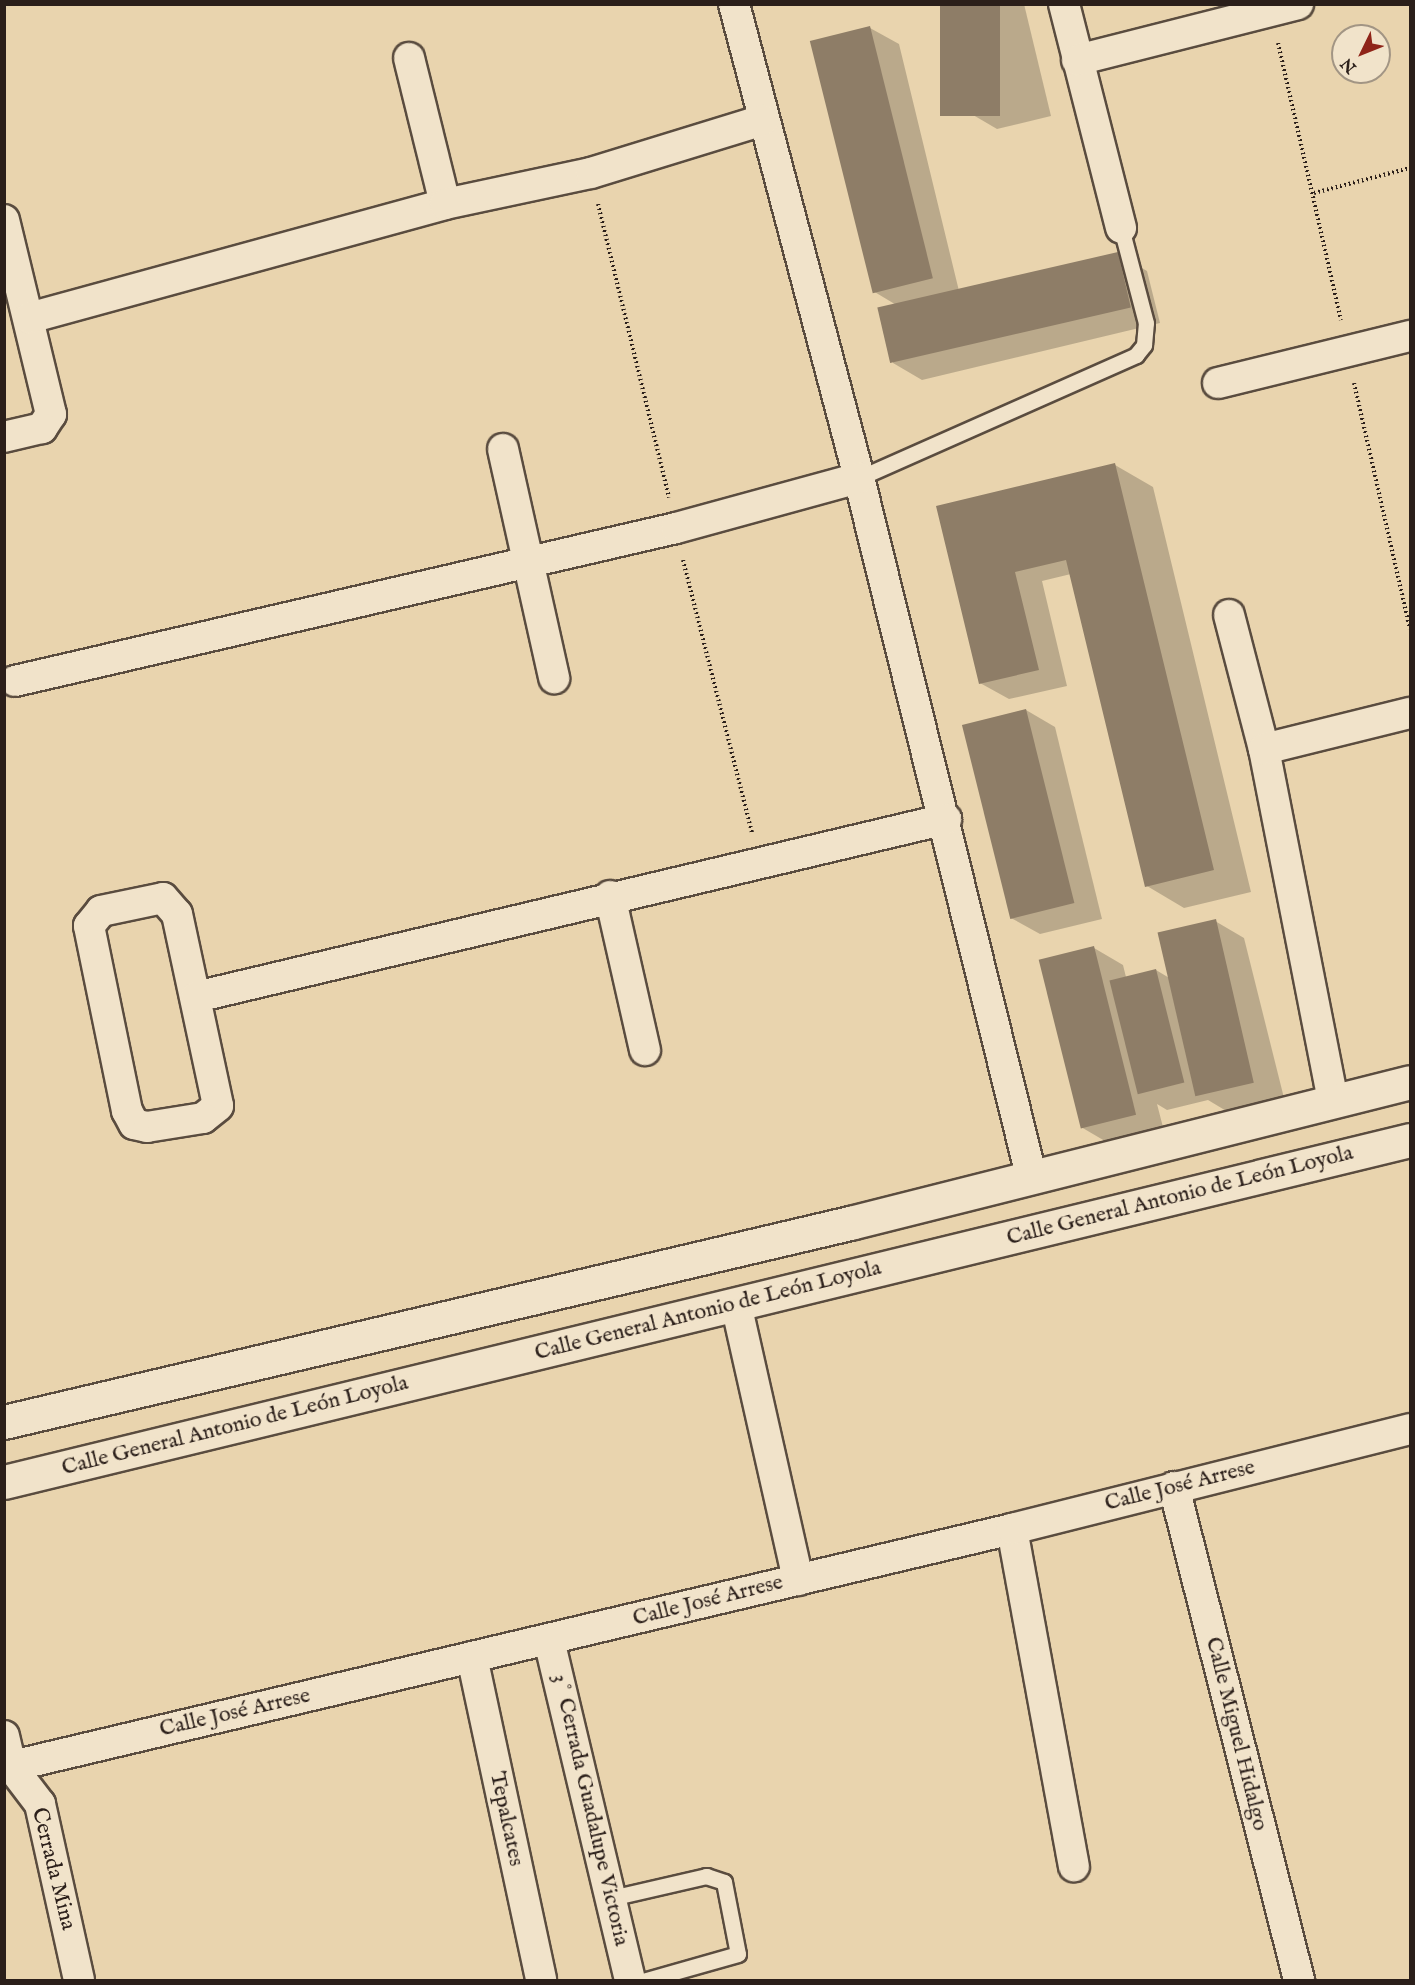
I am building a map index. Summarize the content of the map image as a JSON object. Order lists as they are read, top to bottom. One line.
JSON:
{"streets":{"street":["Calle General Antonio de León Loyola","Calle José Arrese","Calle Miguel Hidalgo","3˚ Cerrada Guadalupe Victoria","Tepalcates","Cerrada Mina"]},"crossings":[["Calle José Arrese","Calle Miguel Hidalgo"],["Calle José Arrese","3˚ Cerrada Guadalupe Victoria"],["Calle José Arrese","Tepalcates"],["Calle José Arrese","Cerrada Mina"]],"north":"bottom left"}
